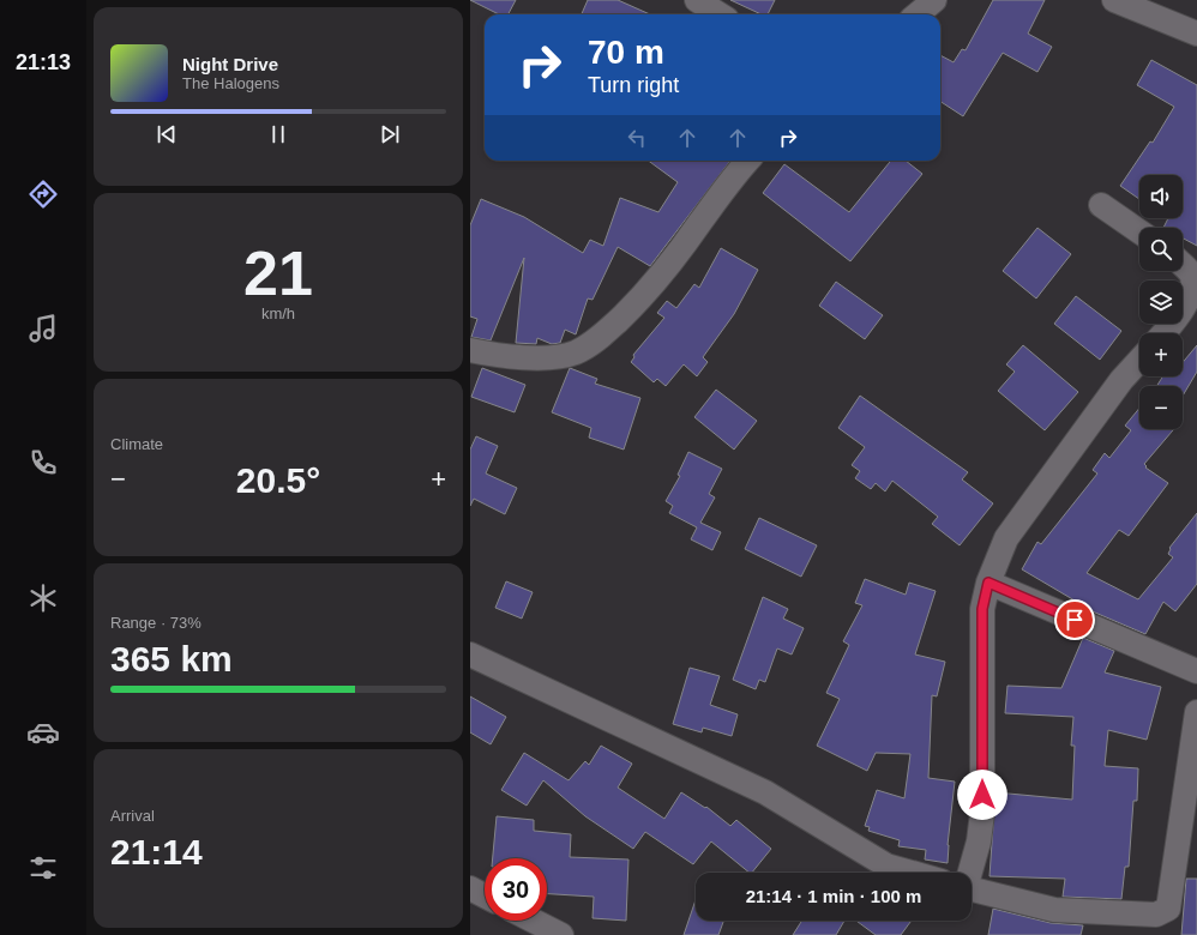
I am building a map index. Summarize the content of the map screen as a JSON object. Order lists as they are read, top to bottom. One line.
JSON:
{"page":{"tabs":"21:13","turn":["70 m","Turn right"],"song":["Night Drive","The Halogens"],"map_buttons":["+","−"],"tile":[["21","km/h"],"Climate",["Range · 73%","365 km"],["Arrival","21:14"]],"heat":["−","20.5°","+"],"limit":"30","trip":"21:14 · 1 min · 100 m"}}
